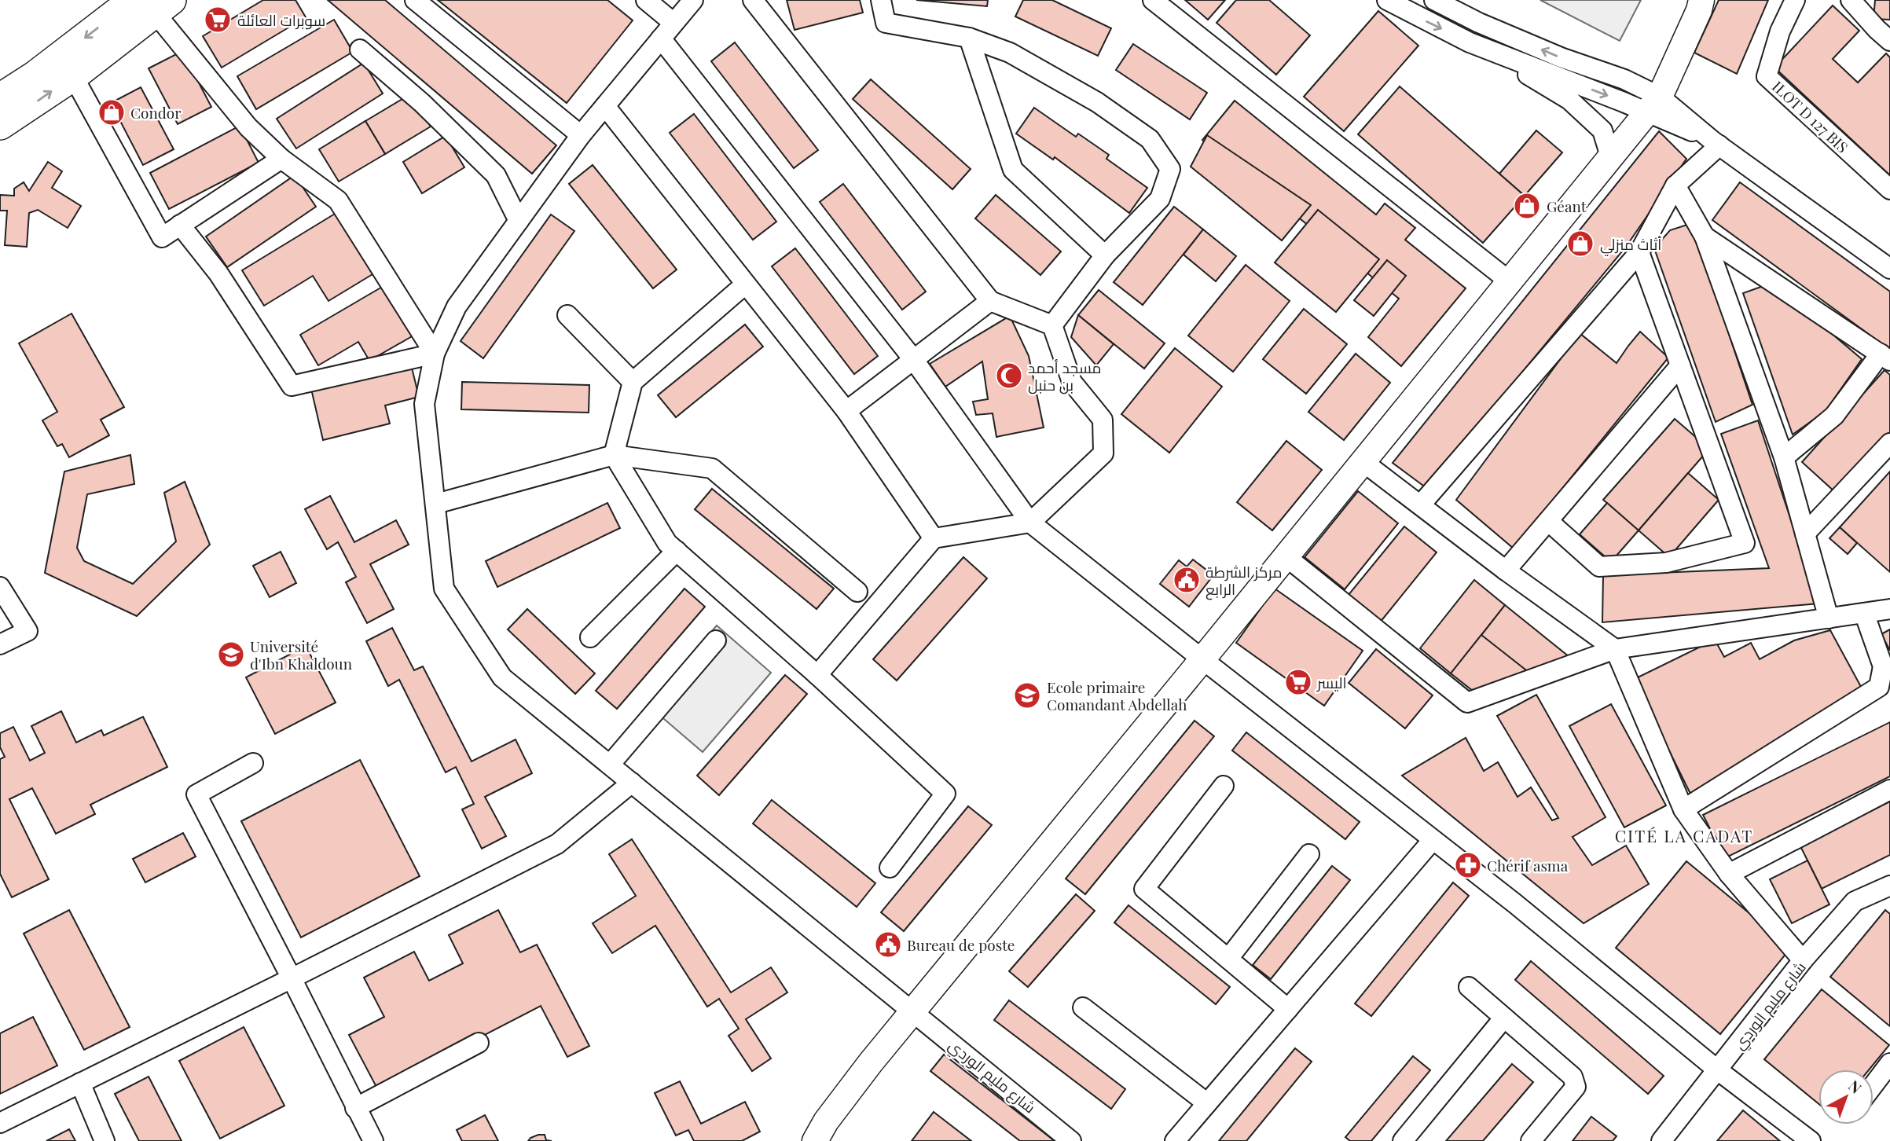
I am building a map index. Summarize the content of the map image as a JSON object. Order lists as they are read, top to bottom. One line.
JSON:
{"streets":{"street":["ILOT D 127 BIS","شارع مليم الوردي"]},"districts":["CITÉ LA CADAT"],"places":{"supermarket":["سوبرات العائلة","اليسر"],"shop":["Condor","Géant","أثاث منزلي"],"mosque":["مسجد أحمد بن حنبل"],"public building":["مركز الشرطة الرابع","Bureau de poste"],"school or university":["Université d'Ibn Khaldoun","Ecole primaire Comandant Abdellah"],"pharmacy":["Chérif asma"]},"north":"top right"}
